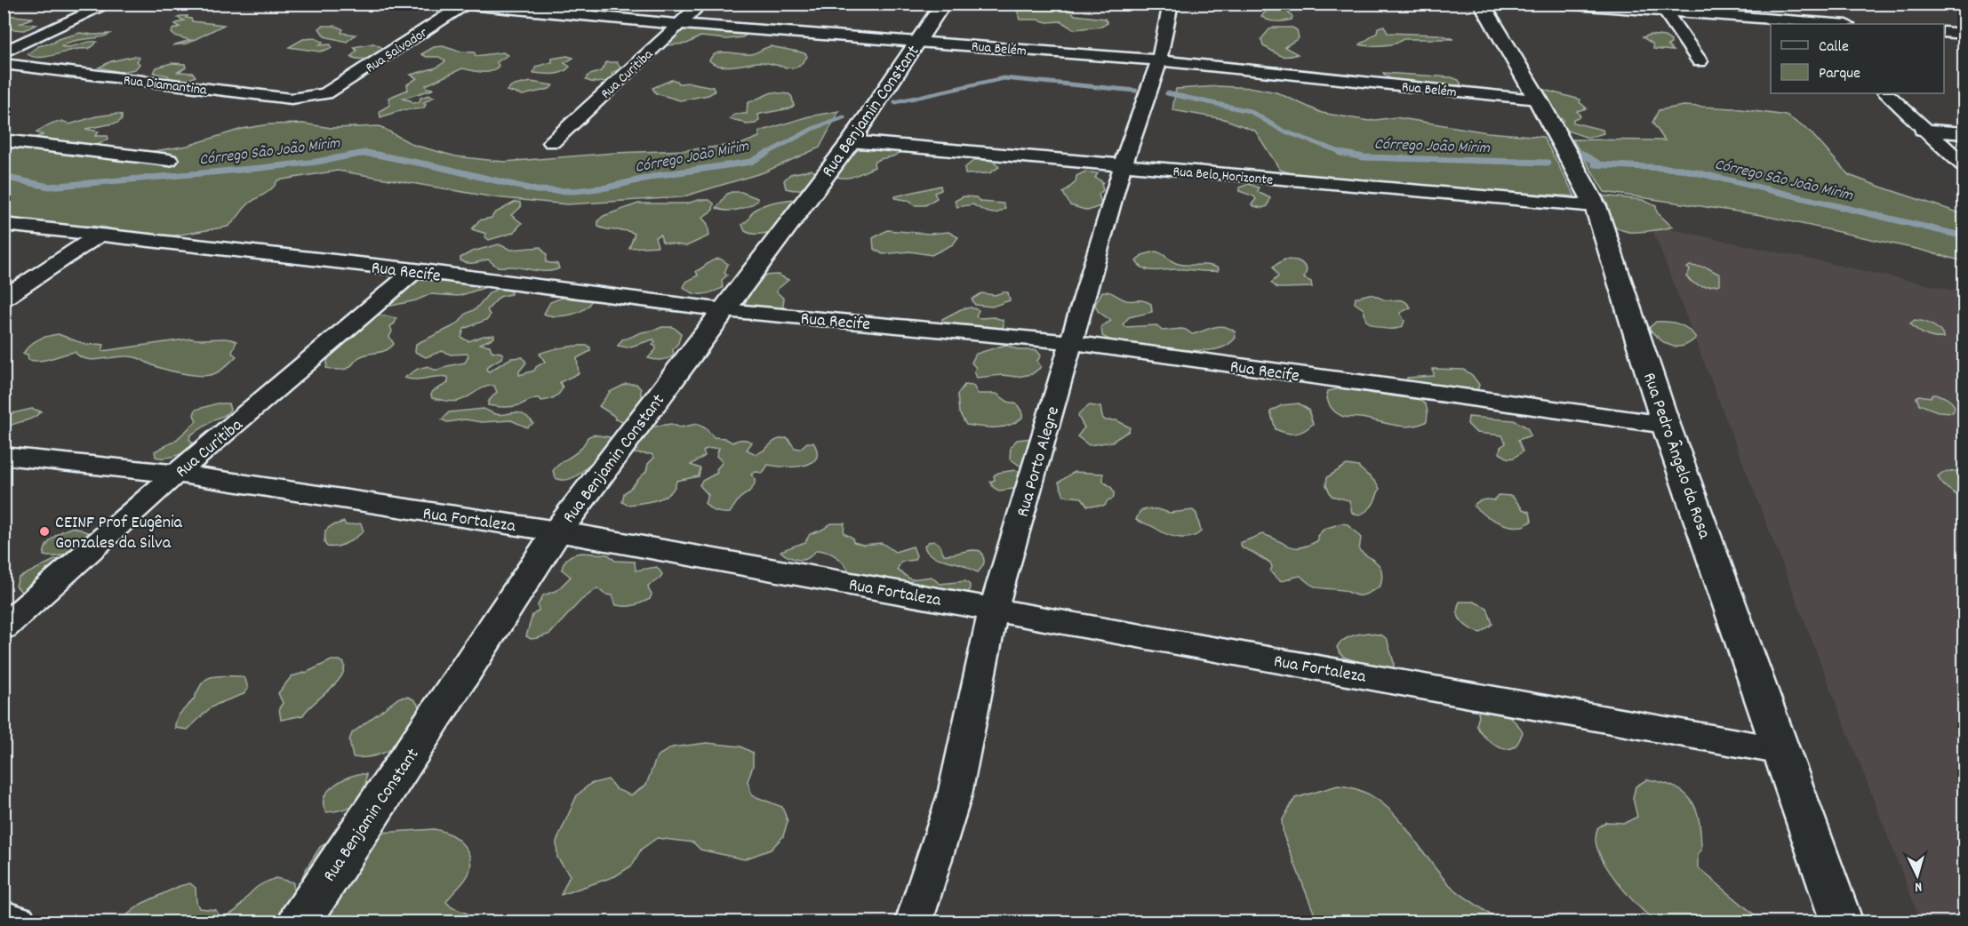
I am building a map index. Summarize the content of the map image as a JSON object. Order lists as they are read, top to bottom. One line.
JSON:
{"streets":{"street":["Rua Belém","Rua Salvador","Rua Curitiba","Rua Diamantina","Rua Benjamin Constant","Rua Belo Horizonte","Rua Recife","Rua Pedro Ângelo da Rosa","Rua Porto Alegre","Rua Fortaleza"]},"crossings":[["Rua Belém","Rua Salvador"],["Rua Belém","Rua Curitiba"],["Rua Belém","Rua Benjamin Constant"],["Rua Belém","Rua Pedro Ângelo da Rosa"],["Rua Belém","Rua Porto Alegre"],["Rua Salvador","Rua Diamantina"],["Rua Curitiba","Rua Recife"],["Rua Curitiba","Rua Fortaleza"],["Rua Benjamin Constant","Rua Belo Horizonte"],["Rua Benjamin Constant","Rua Recife"],["Rua Benjamin Constant","Rua Fortaleza"],["Rua Belo Horizonte","Rua Pedro Ângelo da Rosa"],["Rua Belo Horizonte","Rua Porto Alegre"],["Rua Recife","Rua Pedro Ângelo da Rosa"],["Rua Recife","Rua Porto Alegre"],["Rua Pedro Ângelo da Rosa","Rua Fortaleza"],["Rua Porto Alegre","Rua Fortaleza"]],"water":["Córrego João Mirim","Córrego São João Mirim"],"places":["CEINF Prof Eugênia Gonzales da Silva"],"legend":["Calle","Parque"],"north":"bottom"}
